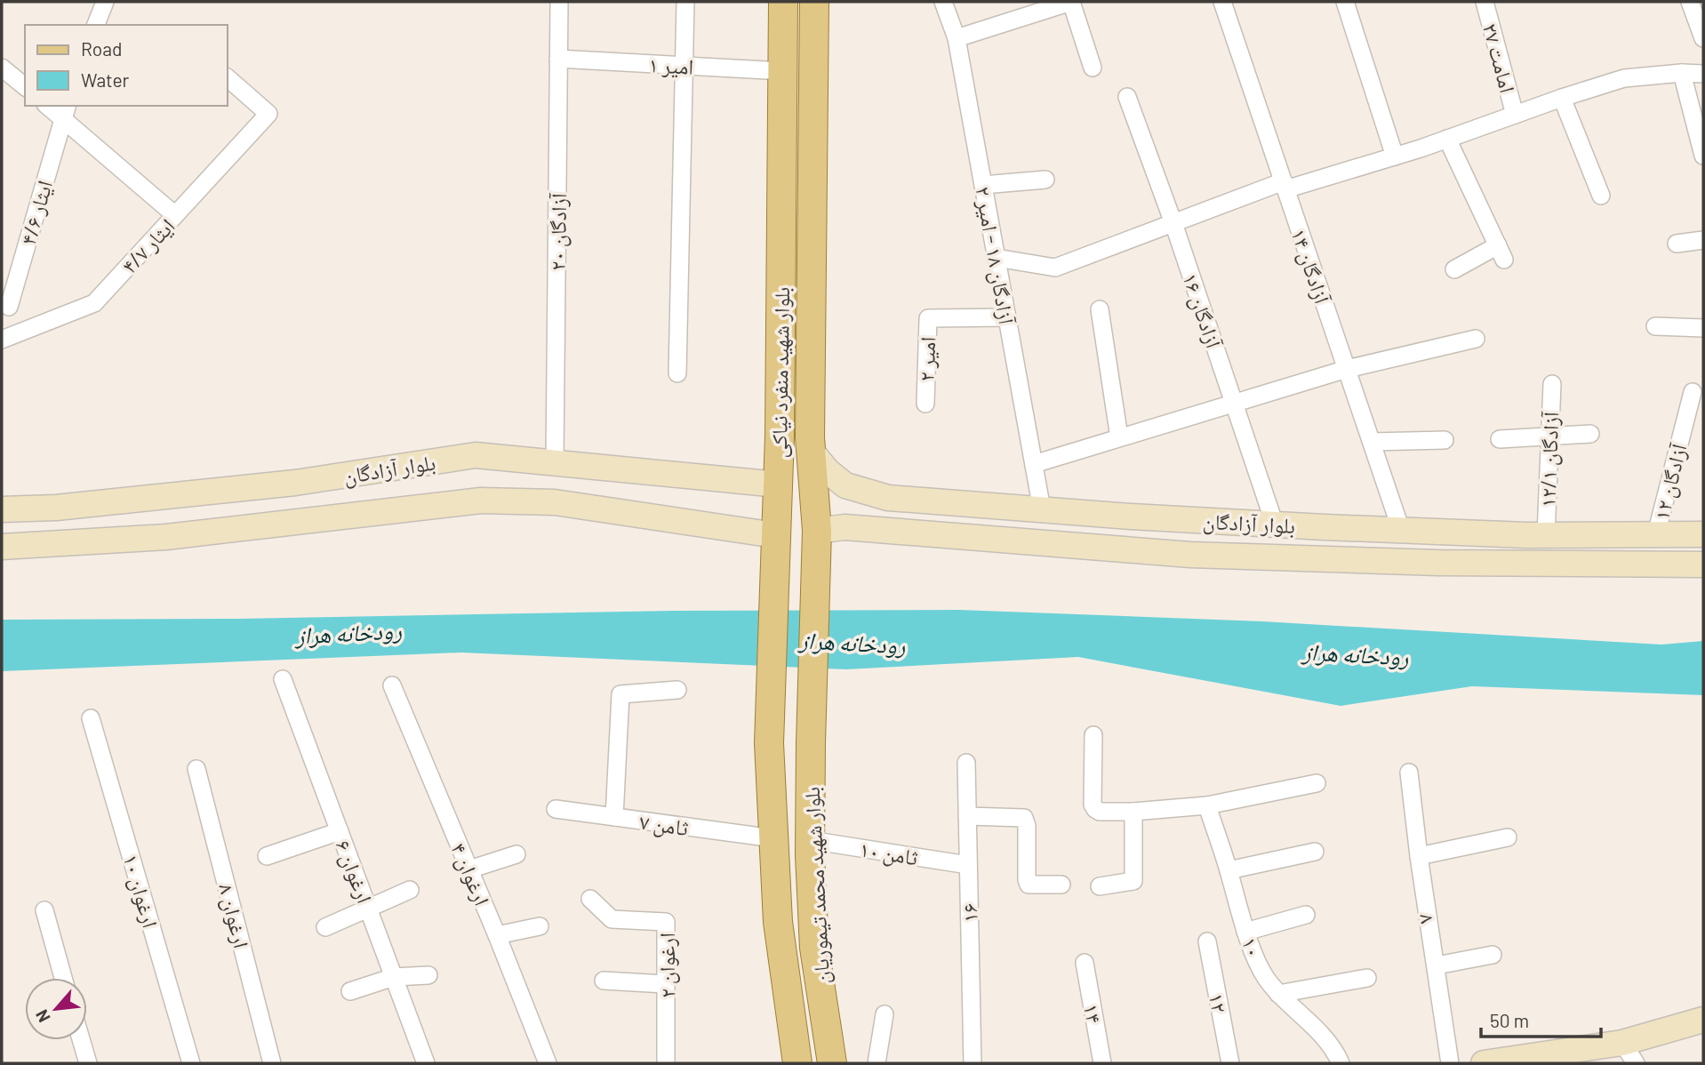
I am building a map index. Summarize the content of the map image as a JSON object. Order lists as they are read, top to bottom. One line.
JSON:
{"streets":{"main road":["بلوار شهید منفرد نیاکی","بلوار آزادگان","بلوار شهید محمد تیموریان"],"street":["امامت ۲۷","امیر ۱","ایثار ۴/۶","آزادگان ۲۰","ایثار ۴/۷","آزادگان ۱۸ - امیر ۲","آزادگان ۱۴","آزادگان ۱۶","امیر ۲","آزادگان ۱۲/۱","آزادگان ۱۲","ثامن ۷","ثامن ۱۰","ارغوان ۶","ارغوان ۴","ارغوان ۱۰","۱۶","ارغوان ۸","۸","۱۰","ارغوان ۲","۱۲","۱۴"]},"crossings":[["امیر ۱","آزادگان ۲۰"],["امیر ۱","بلوار شهید منفرد نیاکی"],["آزادگان ۲۰","بلوار آزادگان"],["آزادگان ۱۸ - امیر ۲","امیر ۲"],["آزادگان ۱۸ - امیر ۲","بلوار آزادگان"],["آزادگان ۱۴","بلوار آزادگان"],["آزادگان ۱۶","بلوار آزادگان"],["بلوار شهید منفرد نیاکی","بلوار آزادگان"],["بلوار شهید منفرد نیاکی","بلوار شهید محمد تیموریان"],["آزادگان ۱۲/۱","بلوار آزادگان"],["بلوار آزادگان","آزادگان ۱۲"],["ثامن ۷","بلوار شهید محمد تیموریان"],["ثامن ۱۰","بلوار شهید محمد تیموریان"],["ثامن ۱۰","۱۶"]],"water":["رودخانه هراز"],"legend":["Road","Water"],"scale_bar":"50 m","north":"bottom left"}
